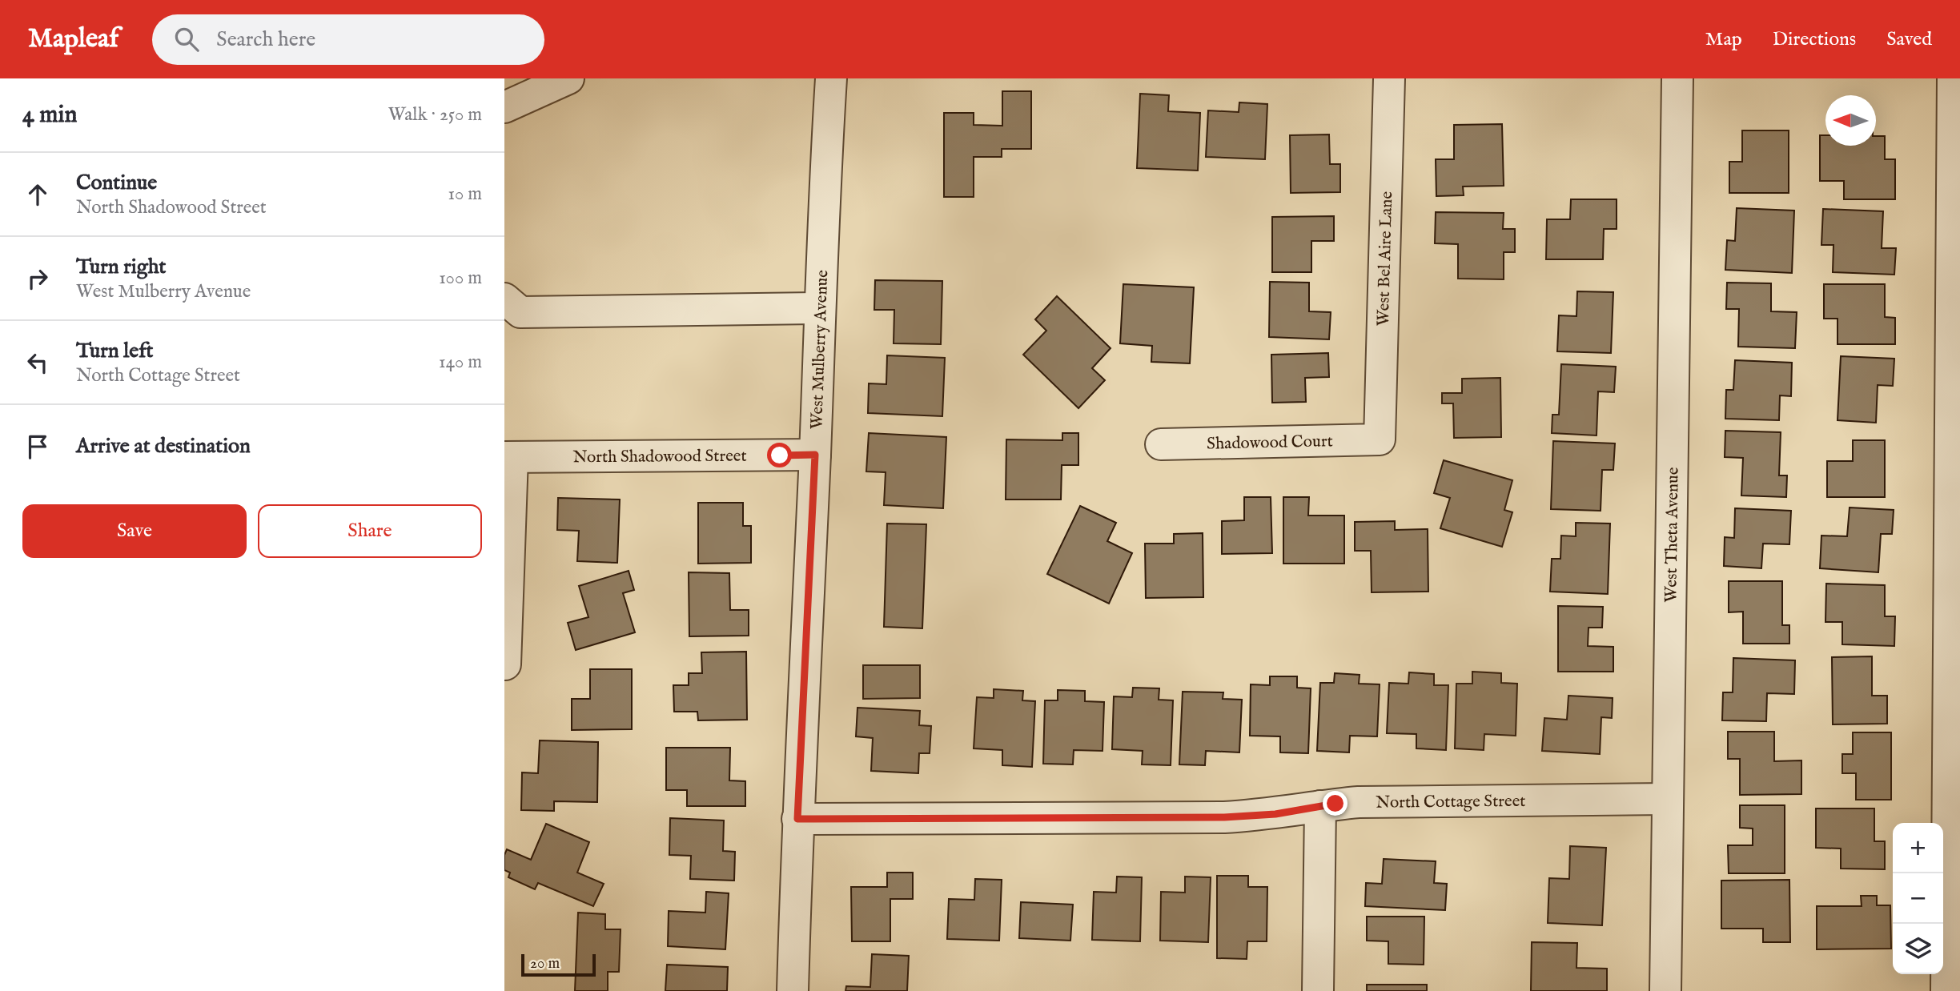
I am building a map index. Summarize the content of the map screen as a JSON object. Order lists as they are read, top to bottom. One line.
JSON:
{"streets":{"street":["West Bel Aire Lane","West Mulberry Avenue","Shadowood Court","North Shadowood Street","West Theta Avenue","North Cottage Street"]},"crossings":[["West Bel Aire Lane","Shadowood Court"],["West Mulberry Avenue","North Shadowood Street"],["West Mulberry Avenue","North Cottage Street"],["West Theta Avenue","North Cottage Street"]],"scale_bar":"20 m","north":"left","page":{"header":"Mapleaf","search":"Search here","nav":["Map","Directions","Saved"],"heading":["4 min","Walk · 250 m"],"list":[["Continue","North Shadowood Street","10 m"],["Turn right","West Mulberry Avenue","100 m"],["Turn left","North Cottage Street","140 m"],"Arrive at destination"],"buttons":["Save","Share"],"map_buttons":["+","−"],"scale":"20 m"}}
